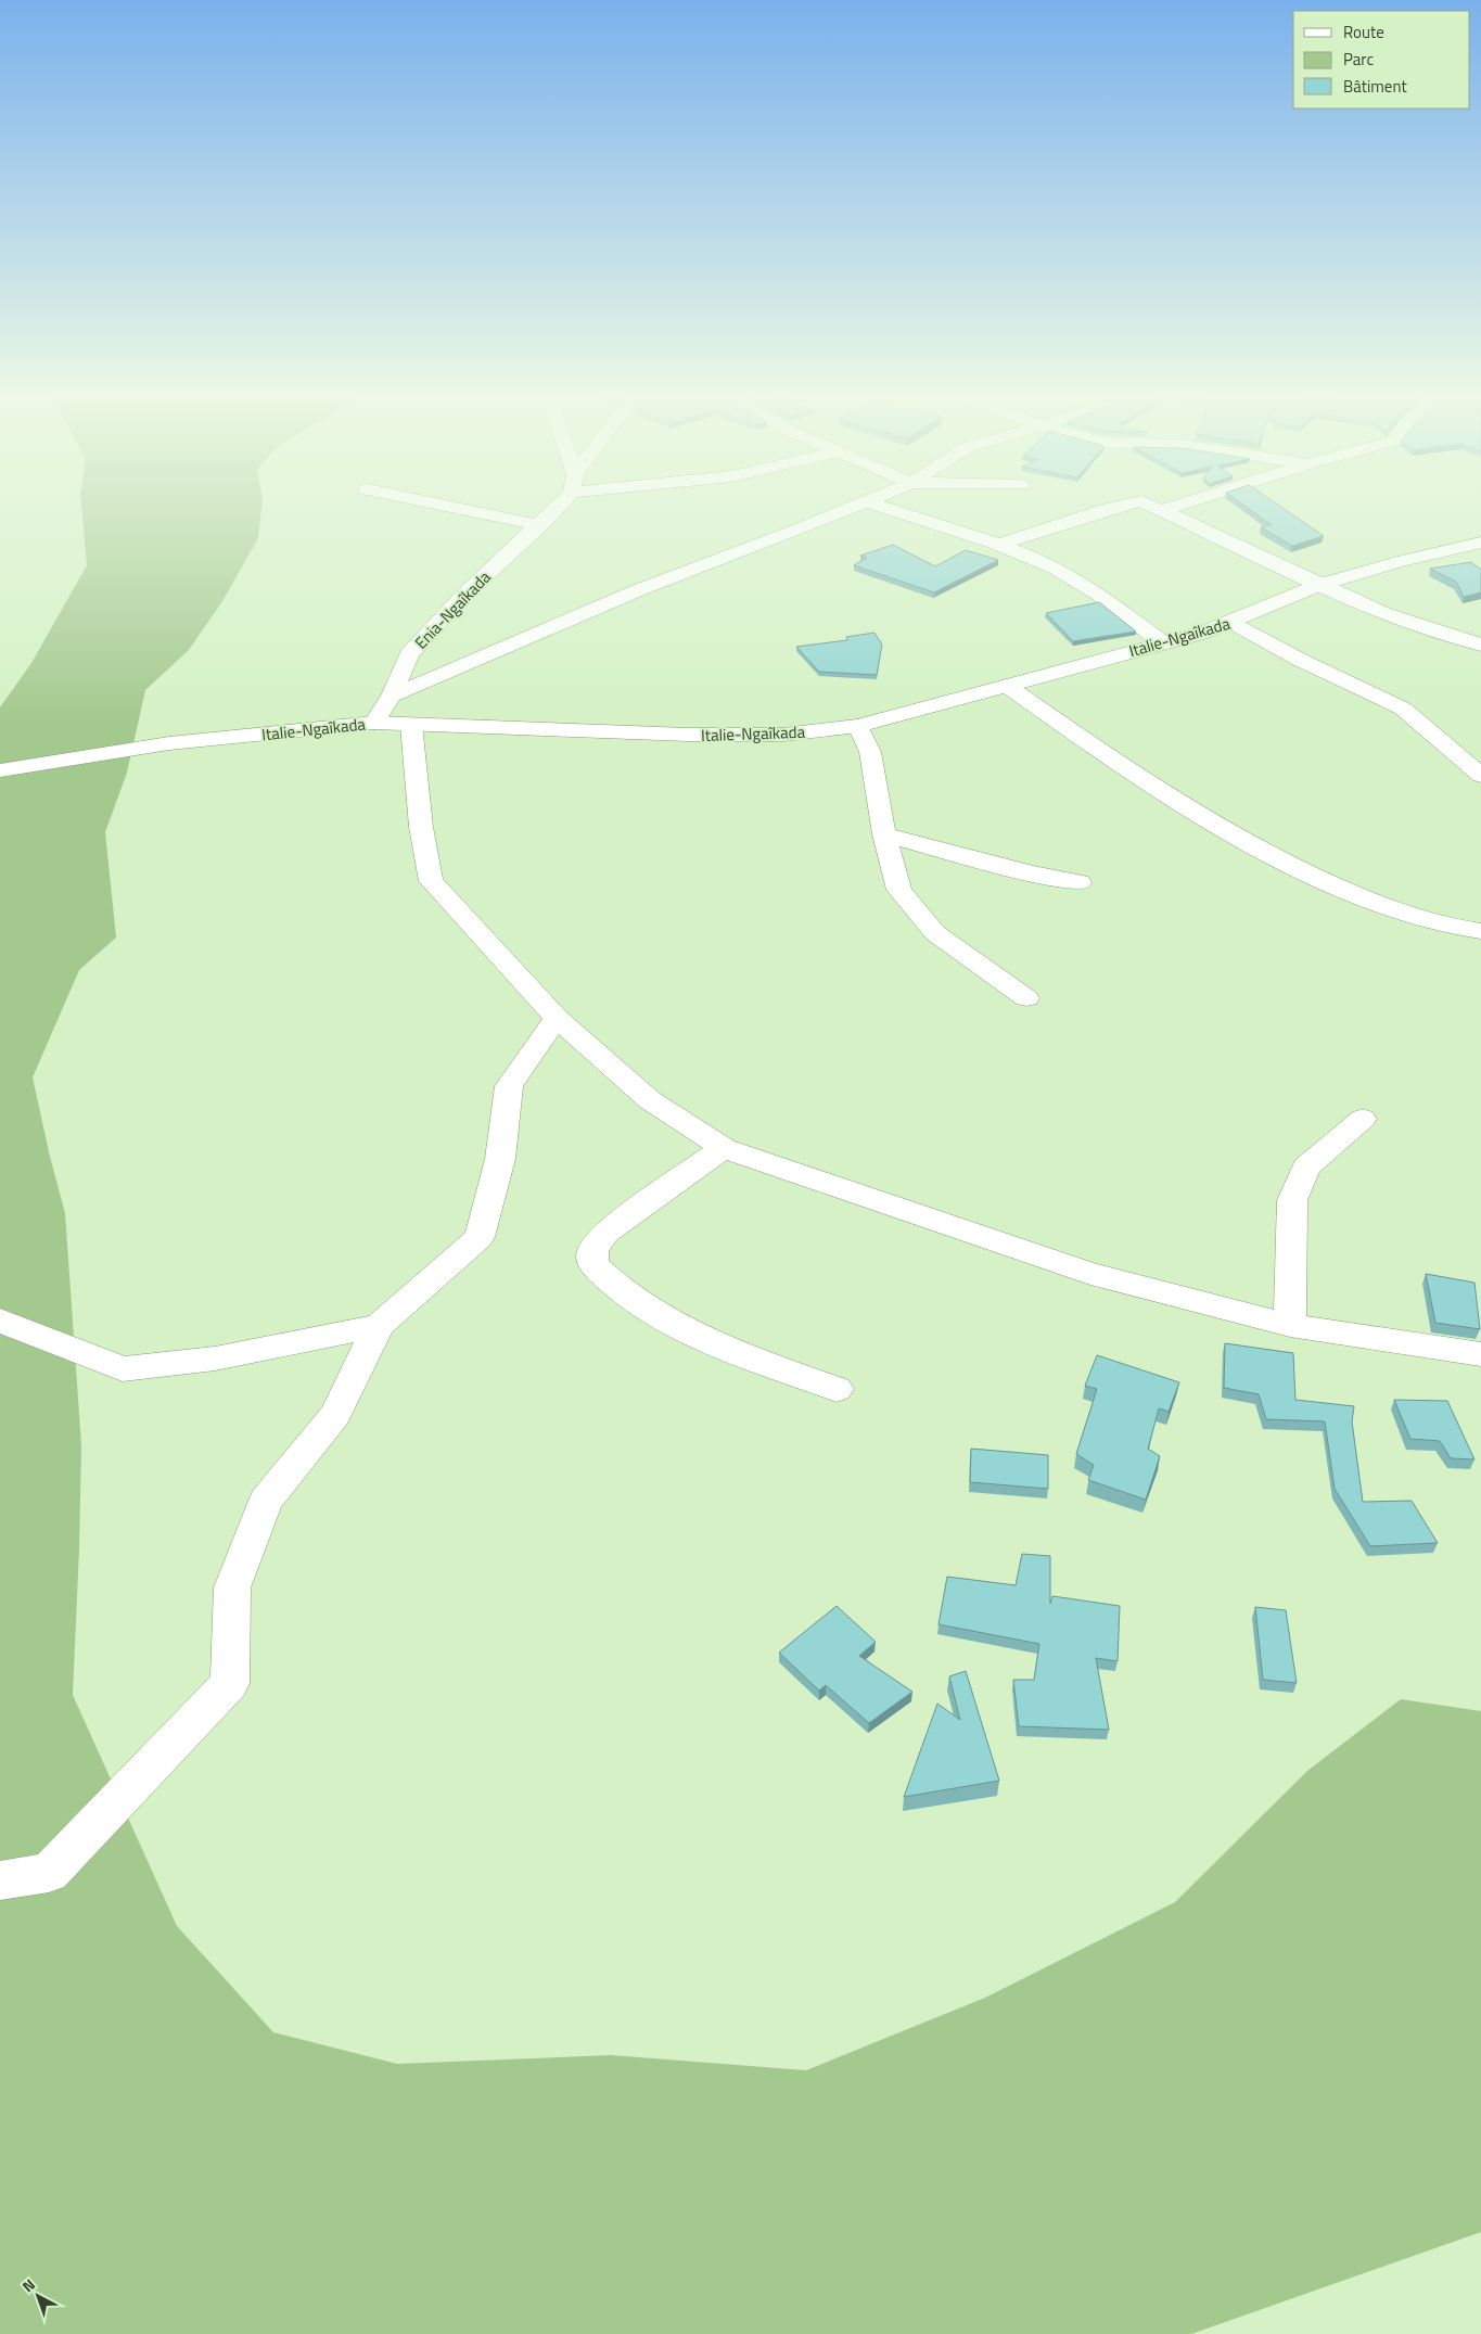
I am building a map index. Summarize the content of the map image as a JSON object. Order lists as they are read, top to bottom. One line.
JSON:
{"streets":{"street":["Enia-Ngaîkada","Italie-Ngaîkada"]},"crossings":[["Enia-Ngaîkada","Italie-Ngaîkada"]],"legend":["Route","Parc","Bâtiment"],"north":"top left"}
